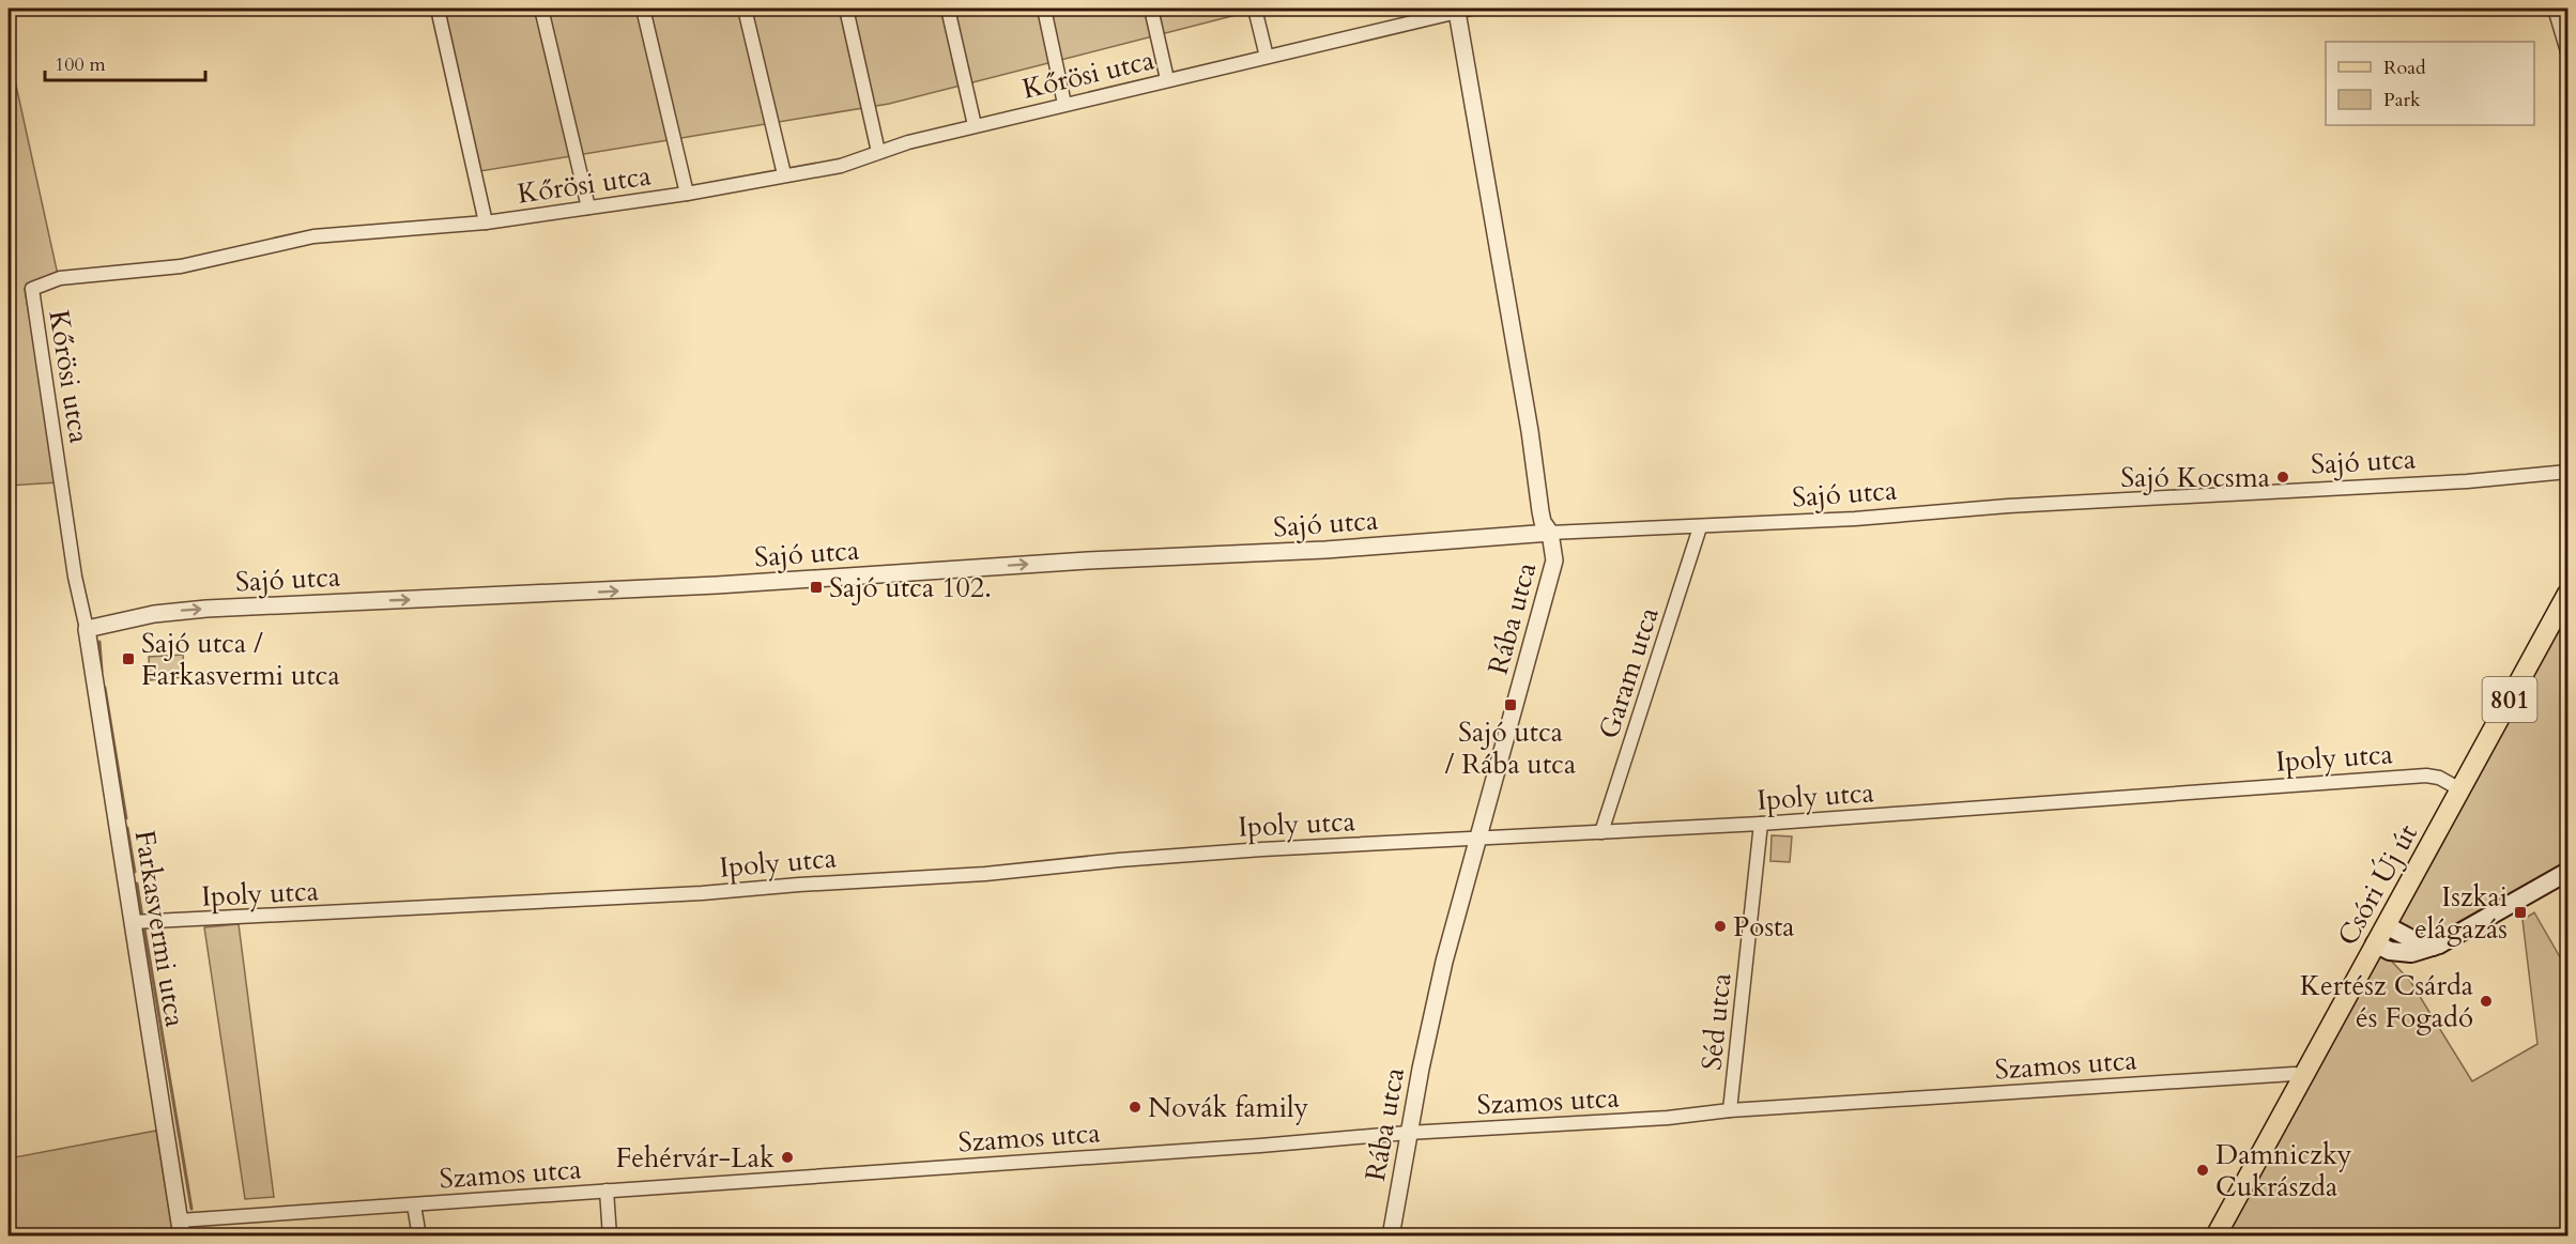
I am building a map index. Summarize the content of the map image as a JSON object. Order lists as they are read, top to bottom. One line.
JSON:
{"streets":{"main road":["801","Csóri Új út"],"street":["Kőrösi utca","Sajó utca","Rába utca","Garam utca","Ipoly utca","Farkasvermi utca","Séd utca","Szamos utca"]},"crossings":[["Kőrösi utca","Sajó utca"],["Kőrösi utca","Rába utca"],["Kőrösi utca","Farkasvermi utca"],["Sajó utca","Rába utca"],["Sajó utca","Garam utca"],["Sajó utca","Farkasvermi utca"],["Rába utca","Ipoly utca"],["Rába utca","Szamos utca"],["Garam utca","Ipoly utca"],["Ipoly utca","Csóri Új út"],["Ipoly utca","Farkasvermi utca"],["Ipoly utca","Séd utca"],["Csóri Új út","Szamos utca"],["Farkasvermi utca","Szamos utca"],["Séd utca","Szamos utca"]],"one_way":["Sajó utca"],"places":{"other":["Sajó Kocsma","Posta","Kertész Csárda és Fogadó","Novák family","Fehérvár-Lak","Damniczky Cukrászda"],"transit":["Sajó utca 102.","Sajó utca / Farkasvermi utca","Sajó utca / Rába utca","Iszkai elágazás"]},"legend":["Road","Park"],"scale_bar":"100 m"}
